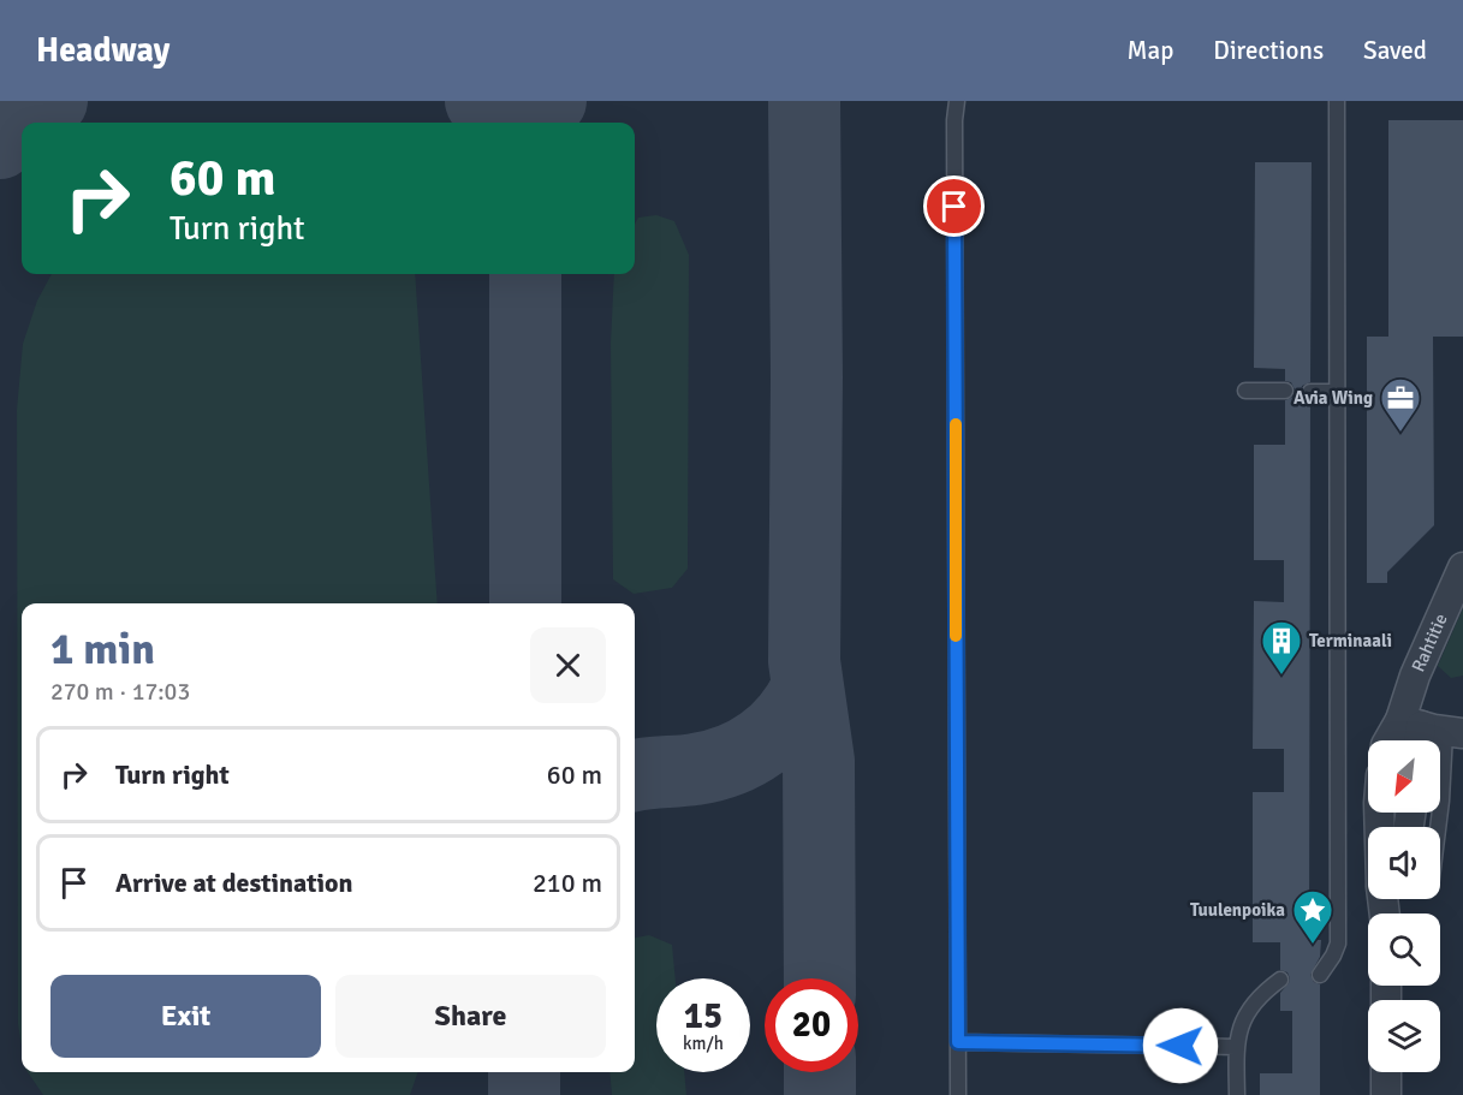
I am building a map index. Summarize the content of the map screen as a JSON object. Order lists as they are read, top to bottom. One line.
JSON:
{"streets":{"street":["Rahtitie"]},"places":{"office":["Avia Wing"],"building":["Terminaali"],"place":["Tuulenpoika"]},"north":"bottom left","page":{"header":"Headway","nav":["Map","Directions","Saved"],"turn":["60 m","Turn right"],"heading":["1 min","270 m · 17:03"],"list":[{"name":"Turn right","value":"60 m"},{"name":"Arrive at destination","value":"210 m"}],"buttons":["Exit","Share"],"speed":"15 km/h","limit":"20"}}
